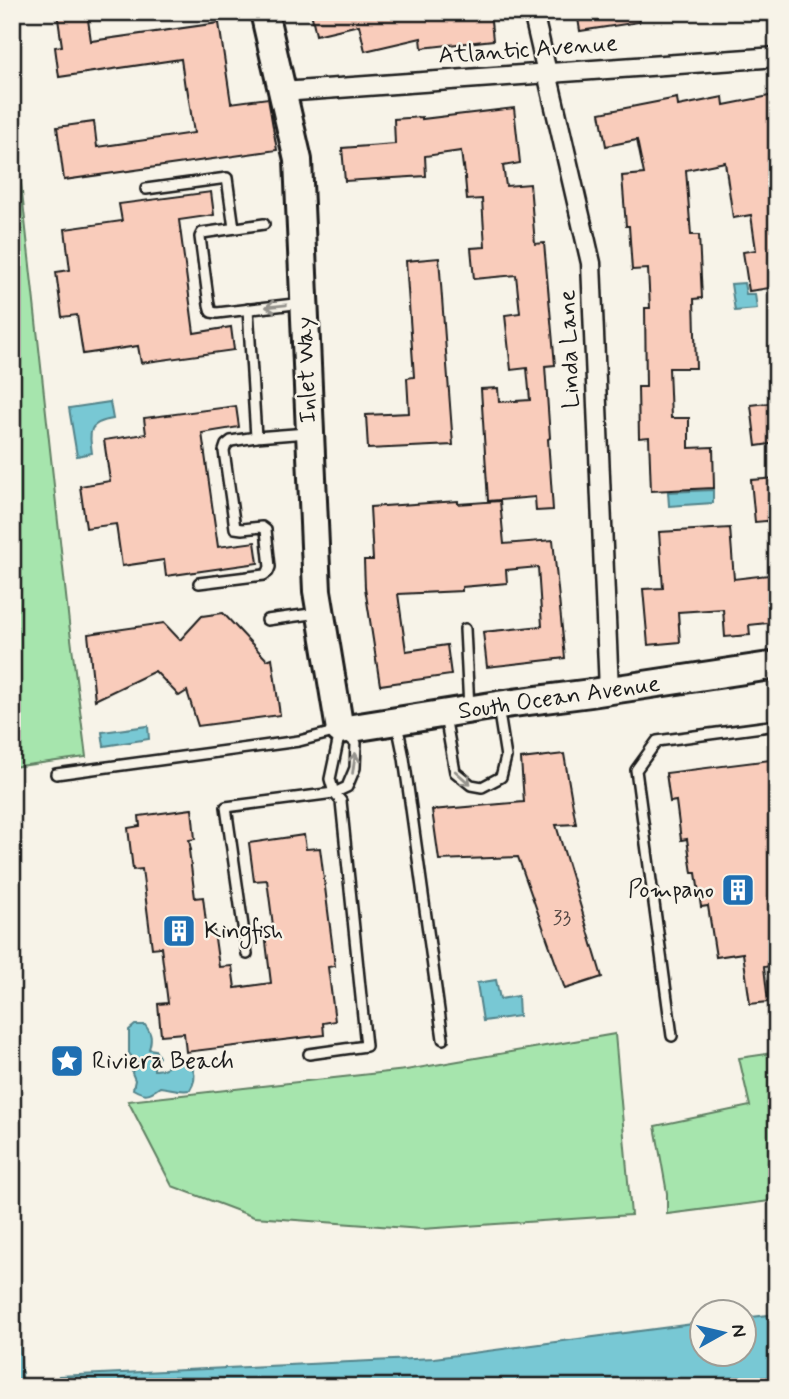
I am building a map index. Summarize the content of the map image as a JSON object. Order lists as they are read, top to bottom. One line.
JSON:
{"streets":{"street":["Atlantic Avenue","Linda Lane","Inlet Way","South Ocean Avenue"]},"crossings":[["Atlantic Avenue","Linda Lane"],["Atlantic Avenue","Inlet Way"],["Linda Lane","South Ocean Avenue"],["Inlet Way","South Ocean Avenue"]],"places":{"building":["Pompano","Kingfish"],"place":["Riviera Beach"]},"house_numbers":["33"],"north":"right"}
